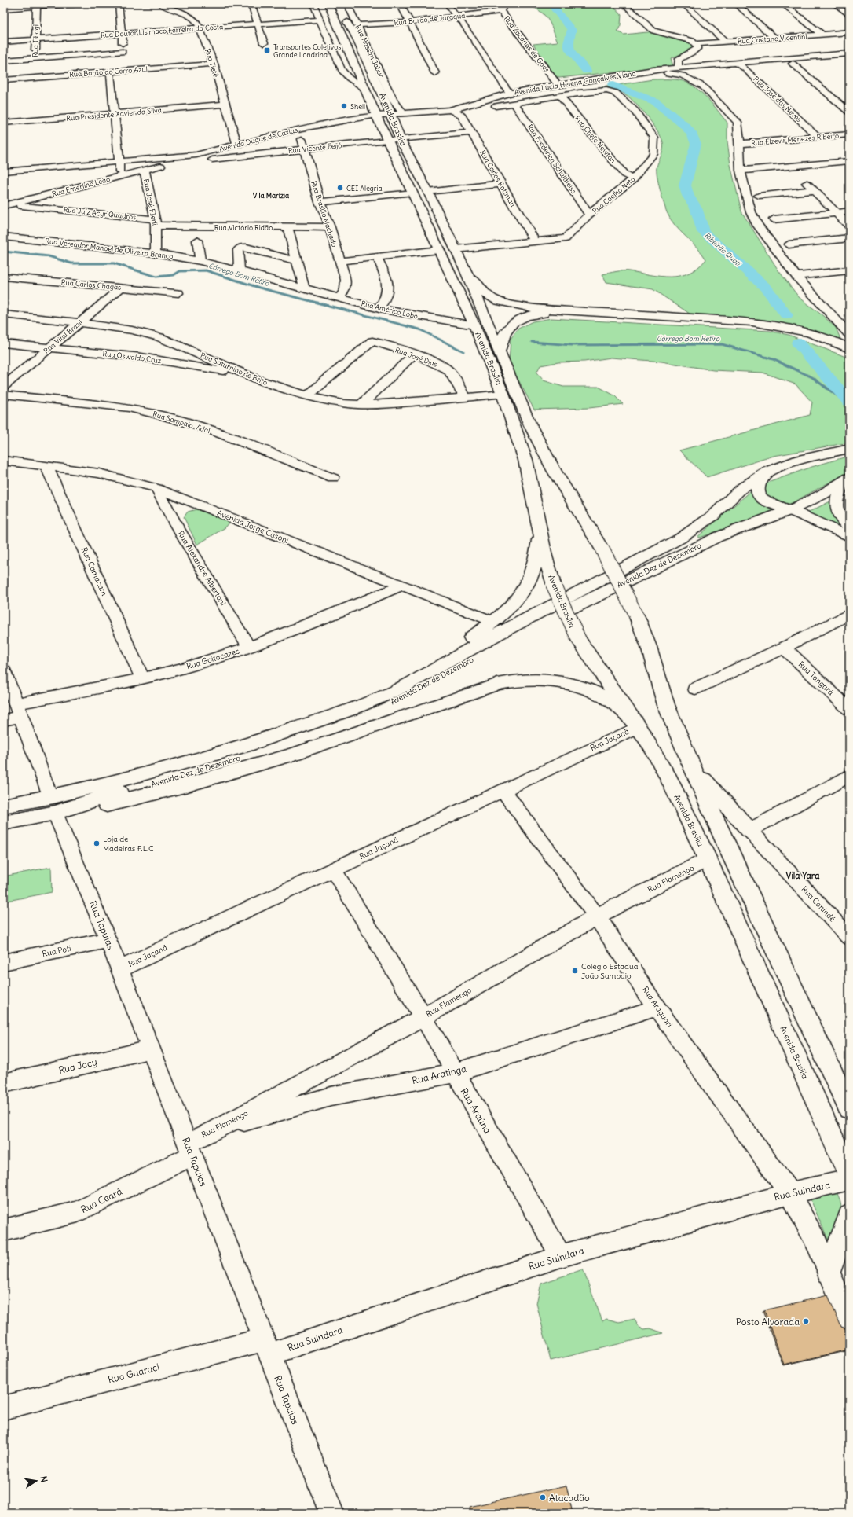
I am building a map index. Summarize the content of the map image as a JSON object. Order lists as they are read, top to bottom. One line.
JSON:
{"streets":{"highway":["Avenida Brasília","Avenida Dez de Dezembro"],"street":["Rua Barão de Jaraguá","Rua Doutor Lisímaco Ferreira da Costa","Rua Caetano Vicentini","Rua Tibagi","Rua Zacarias de Goes","Rua Nassim Jabur","Rua Tietê","Rua Barão do Cerro Azul","Avenida Lúcia Helena Gonçalves Viana","Rua José das Neves","Rua Presidente Xavier da Silva","Avenida Duque de Caxias","Rua Chefe Newton","Rua Elzevir Menezes Ribeiro","Rua Vicente Feijó","Rua Frederico Schultheiss","Rua Carlos Rottman","Rua Emerlino Leão","Rua Coelho Neto","Rua José FIerli","Rua Juiz Acyr Quadros","Rua Brasilio Machado","Rua Victório Ridão","Rua Vereador Manoel de Oliveira Branco","Rua Carlos Chagas","Rua Américo Lobo","Rua Vital Brasil","Rua Oswaldo Cruz","Rua José Dias","Rua Saturnino de Brito","Rua Sampaio Vidal","Avenida Jorge Casoni","Rua Alexandre Albertoni","Rua Camacam","Rua Goitacazes","Rua Tangará","Rua Jaçanã","Rua Flamengo","Rua Canindé","Rua Tapuias","Rua Poti","Rua Araguari","Rua Jacy","Rua Aratinga","Rua Araúna","Rua Suindara","Rua Ceará","Rua Guaraci"]},"crossings":[["Rua Barão de Jaraguá","Rua Zacarias de Goes"],["Rua Barão de Jaraguá","Rua Nassim Jabur"],["Rua Doutor Lisímaco Ferreira da Costa","Rua Tibagi"],["Rua Doutor Lisímaco Ferreira da Costa","Rua Tietê"],["Rua Tibagi","Rua Barão do Cerro Azul"],["Rua Zacarias de Goes","Avenida Lúcia Helena Gonçalves Viana"],["Rua Nassim Jabur","Avenida Duque de Caxias"],["Rua Tietê","Rua Barão do Cerro Azul"],["Rua Tietê","Rua Presidente Xavier da Silva"],["Rua Tietê","Avenida Duque de Caxias"],["Avenida Lúcia Helena Gonçalves Viana","Rua José das Neves"],["Avenida Lúcia Helena Gonçalves Viana","Avenida Duque de Caxias"],["Rua José das Neves","Rua Elzevir Menezes Ribeiro"],["Avenida Brasília","Avenida Duque de Caxias"],["Avenida Brasília","Rua Vicente Feijó"],["Avenida Brasília","Rua Américo Lobo"],["Avenida Brasília","Rua Saturnino de Brito"],["Avenida Brasília","Rua Jaçanã"],["Avenida Brasília","Rua Flamengo"],["Avenida Duque de Caxias","Rua Vicente Feijó"],["Avenida Duque de Caxias","Rua Brasilio Machado"],["Rua Chefe Newton","Rua Coelho Neto"],["Rua Vicente Feijó","Rua Carlos Rottman"],["Rua Vicente Feijó","Rua Emerlino Leão"],["Rua Vicente Feijó","Rua Brasilio Machado"],["Rua Frederico Schultheiss","Rua Coelho Neto"],["Rua Carlos Rottman","Rua Coelho Neto"],["Rua Emerlino Leão","Rua José FIerli"],["Rua Emerlino Leão","Rua Juiz Acyr Quadros"],["Rua José FIerli","Rua Juiz Acyr Quadros"],["Rua José FIerli","Rua Victório Ridão"],["Rua José FIerli","Rua Vereador Manoel de Oliveira Branco"],["Rua Juiz Acyr Quadros","Rua Victório Ridão"],["Rua Brasilio Machado","Rua Victório Ridão"],["Rua Brasilio Machado","Rua Américo Lobo"],["Rua Vereador Manoel de Oliveira Branco","Rua Américo Lobo"],["Rua Carlos Chagas","Rua Vital Brasil"],["Rua Vital Brasil","Rua Oswaldo Cruz"],["Rua Vital Brasil","Rua Saturnino de Brito"],["Rua Oswaldo Cruz","Rua Saturnino de Brito"],["Rua José Dias","Rua Saturnino de Brito"],["Avenida Jorge Casoni","Rua Alexandre Albertoni"],["Avenida Jorge Casoni","Rua Camacam"],["Avenida Jorge Casoni","Rua Goitacazes"],["Avenida Dez de Dezembro","Rua Tapuias"],["Rua Alexandre Albertoni","Rua Goitacazes"],["Rua Camacam","Rua Goitacazes"],["Rua Goitacazes","Rua Tapuias"],["Rua Jaçanã","Rua Tapuias"],["Rua Jaçanã","Rua Araguari"],["Rua Jaçanã","Rua Araúna"],["Rua Flamengo","Rua Tapuias"],["Rua Flamengo","Rua Araguari"],["Rua Flamengo","Rua Aratinga"],["Rua Flamengo","Rua Araúna"],["Rua Flamengo","Rua Ceará"],["Rua Tapuias","Rua Poti"],["Rua Tapuias","Rua Jacy"],["Rua Tapuias","Rua Suindara"],["Rua Tapuias","Rua Ceará"],["Rua Tapuias","Rua Guaraci"],["Rua Araguari","Rua Aratinga"],["Rua Araguari","Rua Suindara"],["Rua Aratinga","Rua Araúna"],["Rua Araúna","Rua Suindara"],["Rua Suindara","Rua Guaraci"]],"districts":["Vila Marízia","Vila Yara"],"water":["Ribeirão Quati","Córrego Bom Retiro"],"places":{"transit":["Transportes Coletivos Grande Londrina"],"other":["Shell","CEI Alegria","Loja de Madeiras F.L.C","Colégio Estadual João Sampaio","Posto Alvorada","Atacadão"]},"north":"right"}
